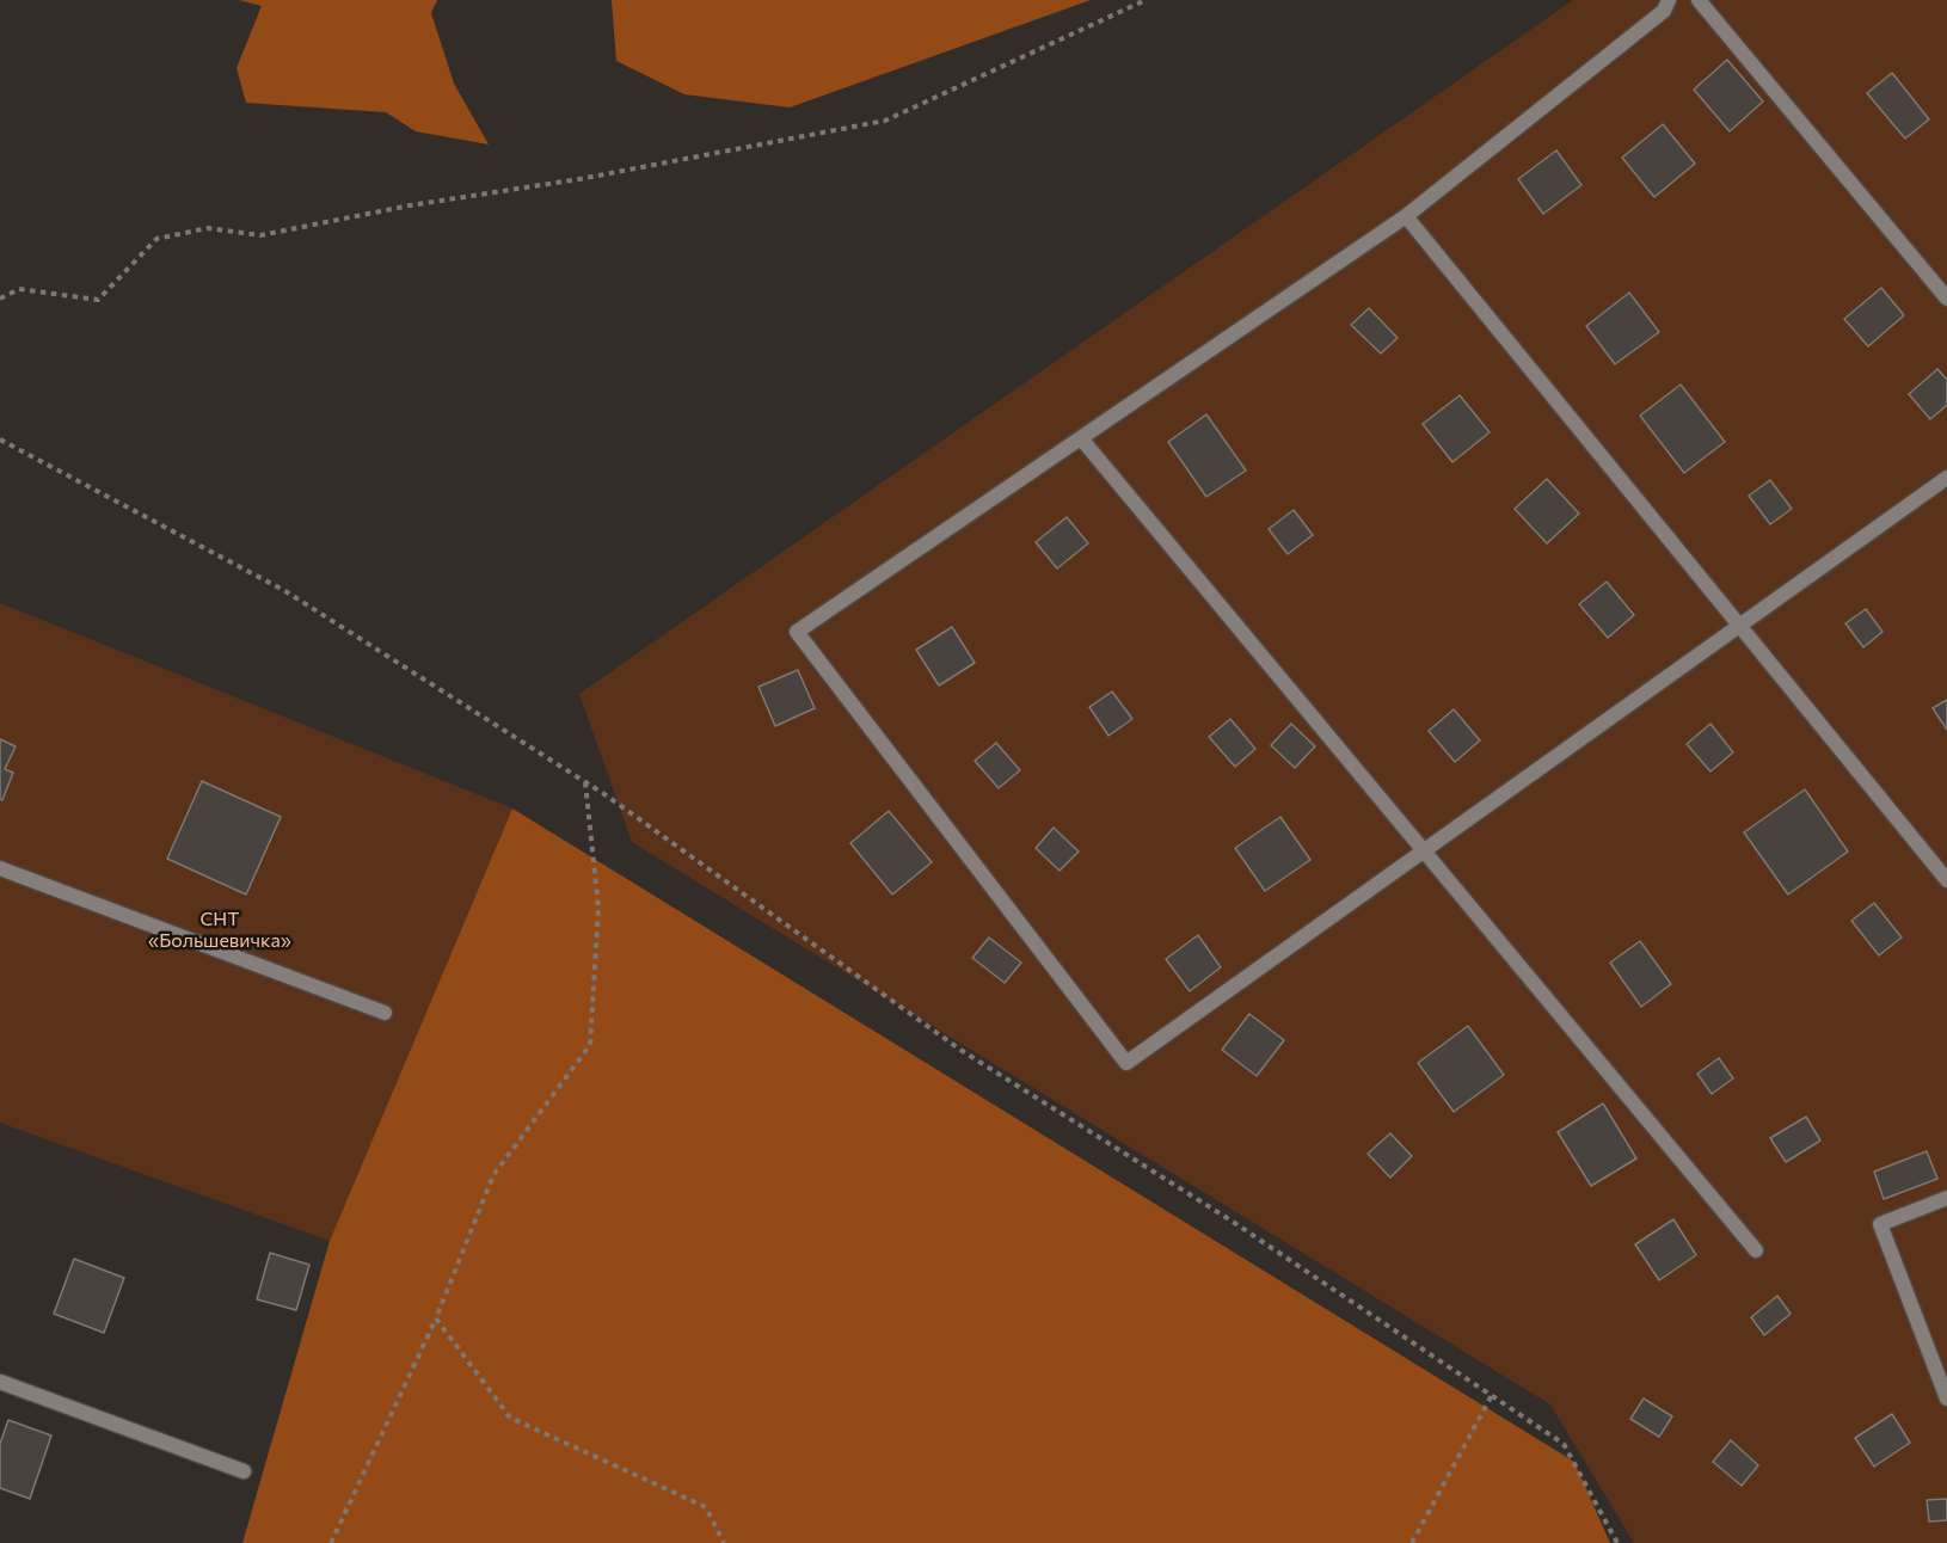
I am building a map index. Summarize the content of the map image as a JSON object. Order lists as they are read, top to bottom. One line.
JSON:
{"parks":["СНТ «Большевичка»"]}
